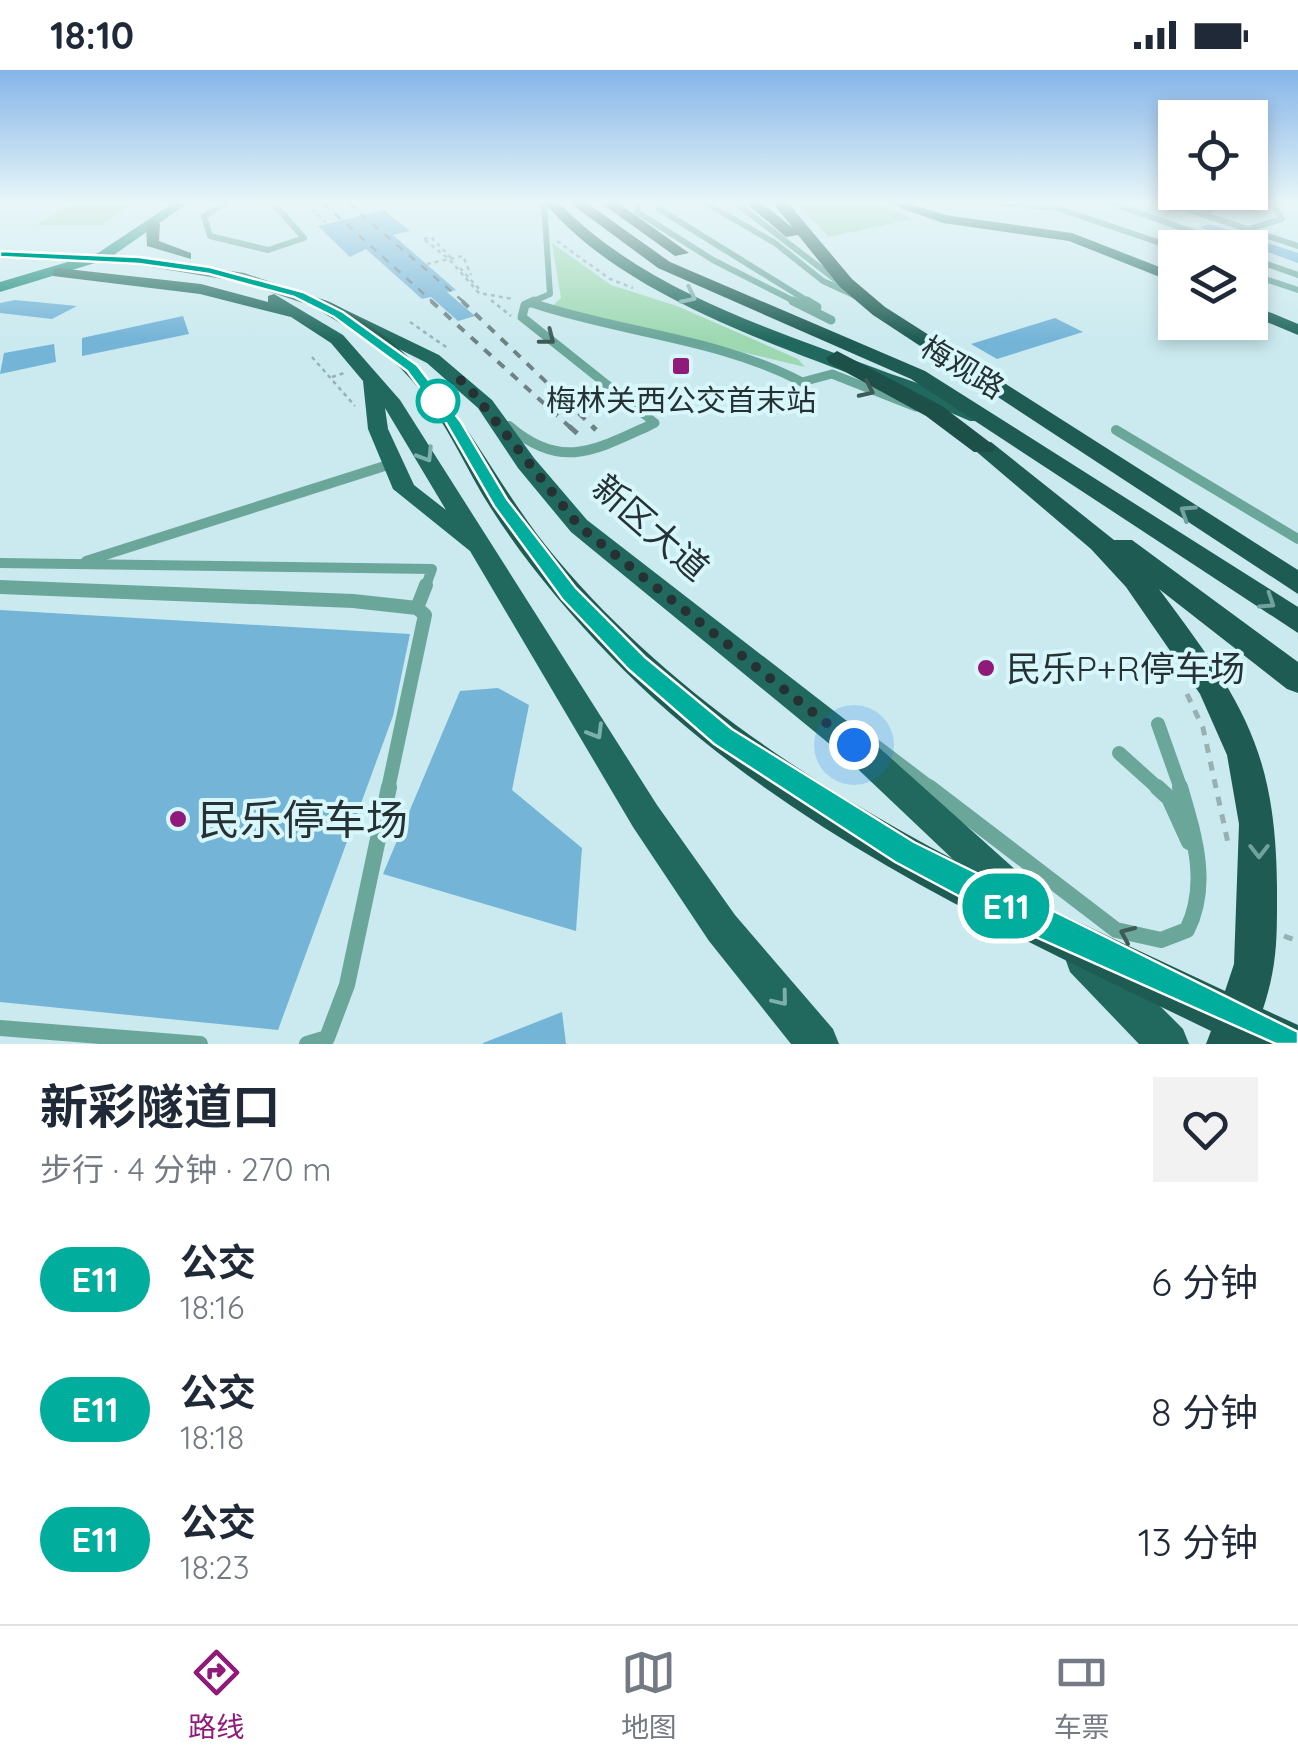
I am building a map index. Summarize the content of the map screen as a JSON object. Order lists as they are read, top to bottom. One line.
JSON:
{"streets":{"highway":["梅观路"],"main road":["新区大道"]},"places":{"transit":["梅林关西公交首末站"],"other":["民乐P+R停车场","民乐停车场"]},"lines":["bus line E11"],"page":{"status":"18:10","on_map":"E11","heading":["新彩隧道口","步行 · 4 分钟 · 270 m"],"list":[{"mark":"E11","name":"公交","note":"18:16","value":"6 分钟"},{"mark":"E11","name":"公交","note":"18:18","value":"8 分钟"},{"mark":"E11","name":"公交","note":"18:23","value":"13 分钟"}],"tabs":["路线","地图","车票"]}}
